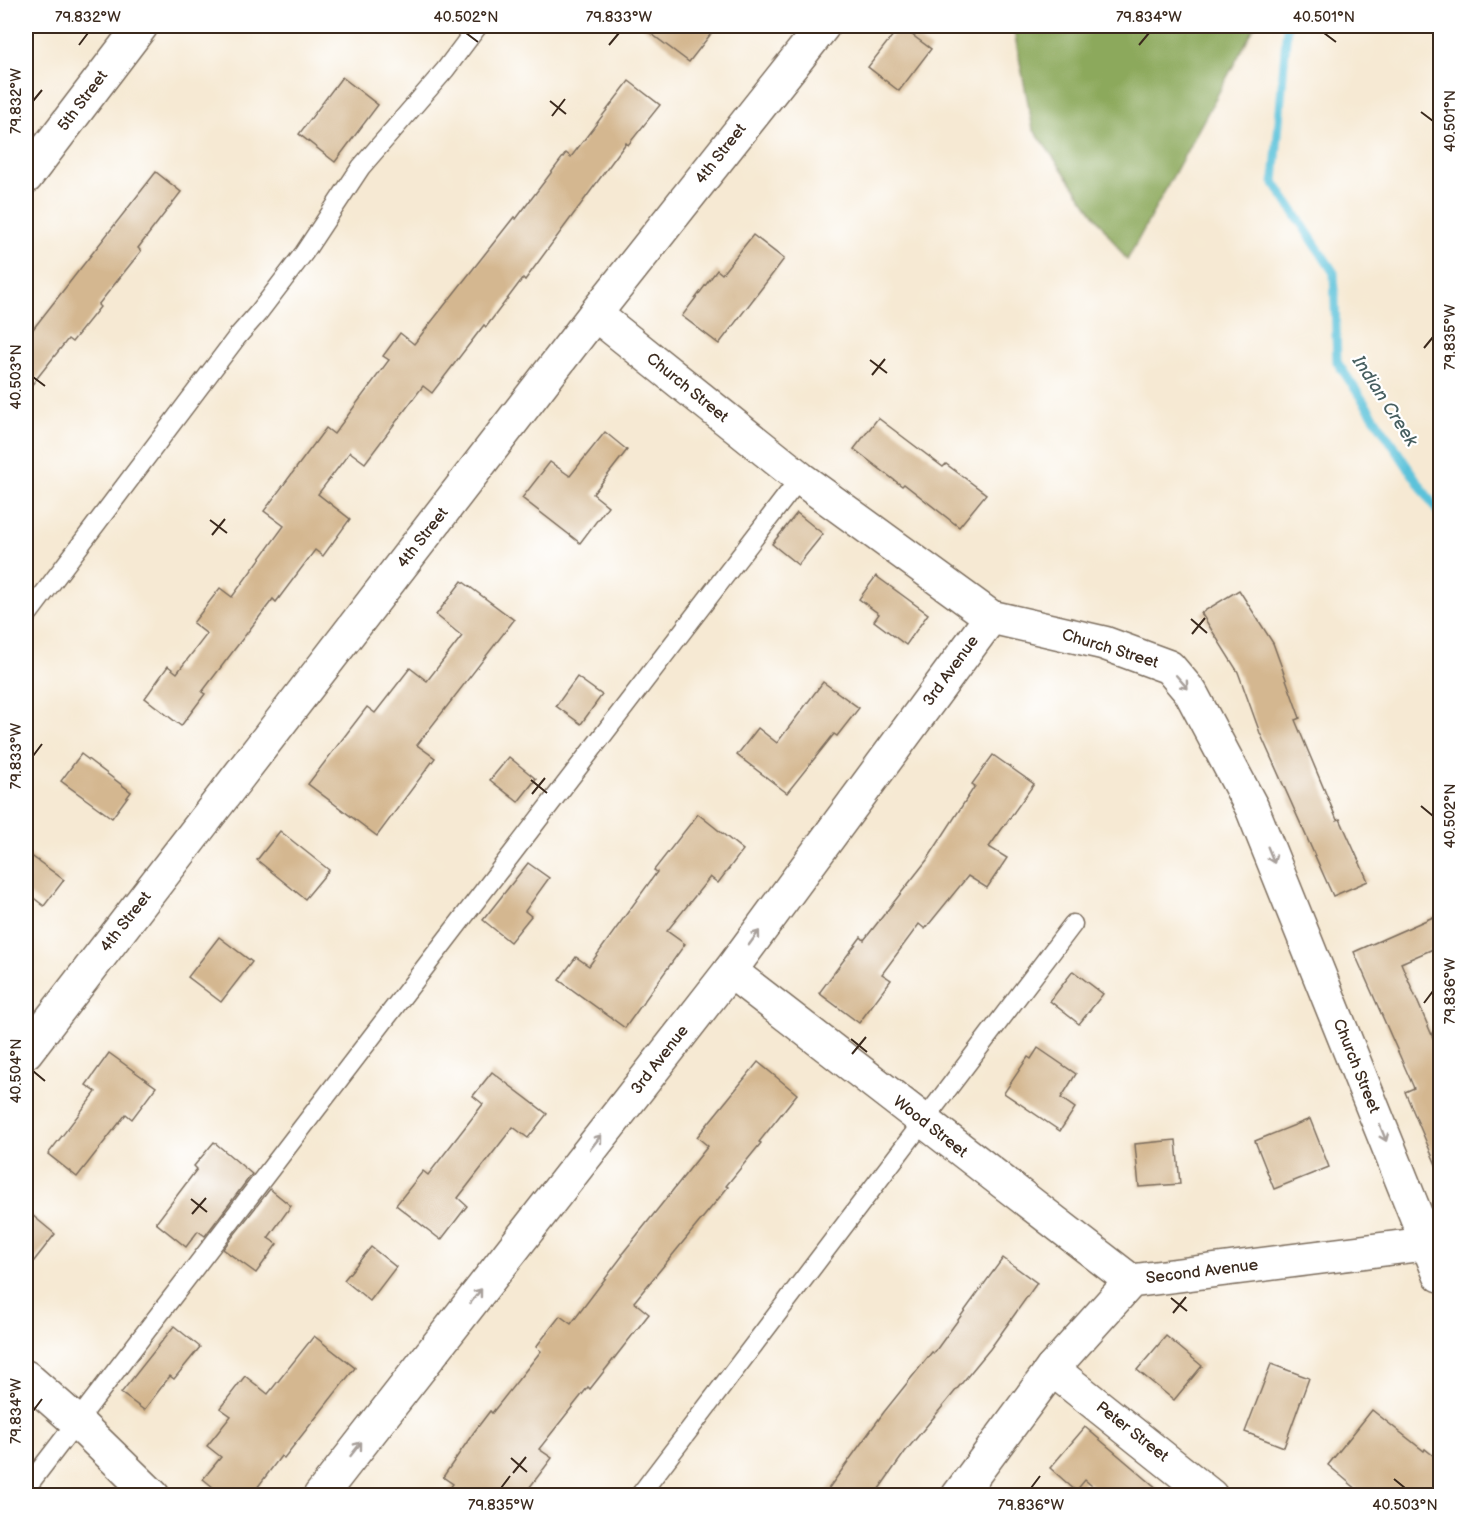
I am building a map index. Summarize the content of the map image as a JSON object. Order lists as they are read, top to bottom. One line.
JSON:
{"streets":{"street":["5th Street","4th Street","Church Street","3rd Avenue","Wood Street","Second Avenue","Peter Street"]},"crossings":[["4th Street","Church Street"],["Church Street","3rd Avenue"],["Church Street","Second Avenue"],["3rd Avenue","Wood Street"],["Wood Street","Second Avenue"],["Second Avenue","Peter Street"]],"one_way":["Church Street","3rd Avenue"],"water":["Indian Creek"],"coordinates":["79.832°W","40.502°N","79.833°W","79.834°W","40.501°N","79.835°W","40.503°N","79.836°W","40.504°N"]}
